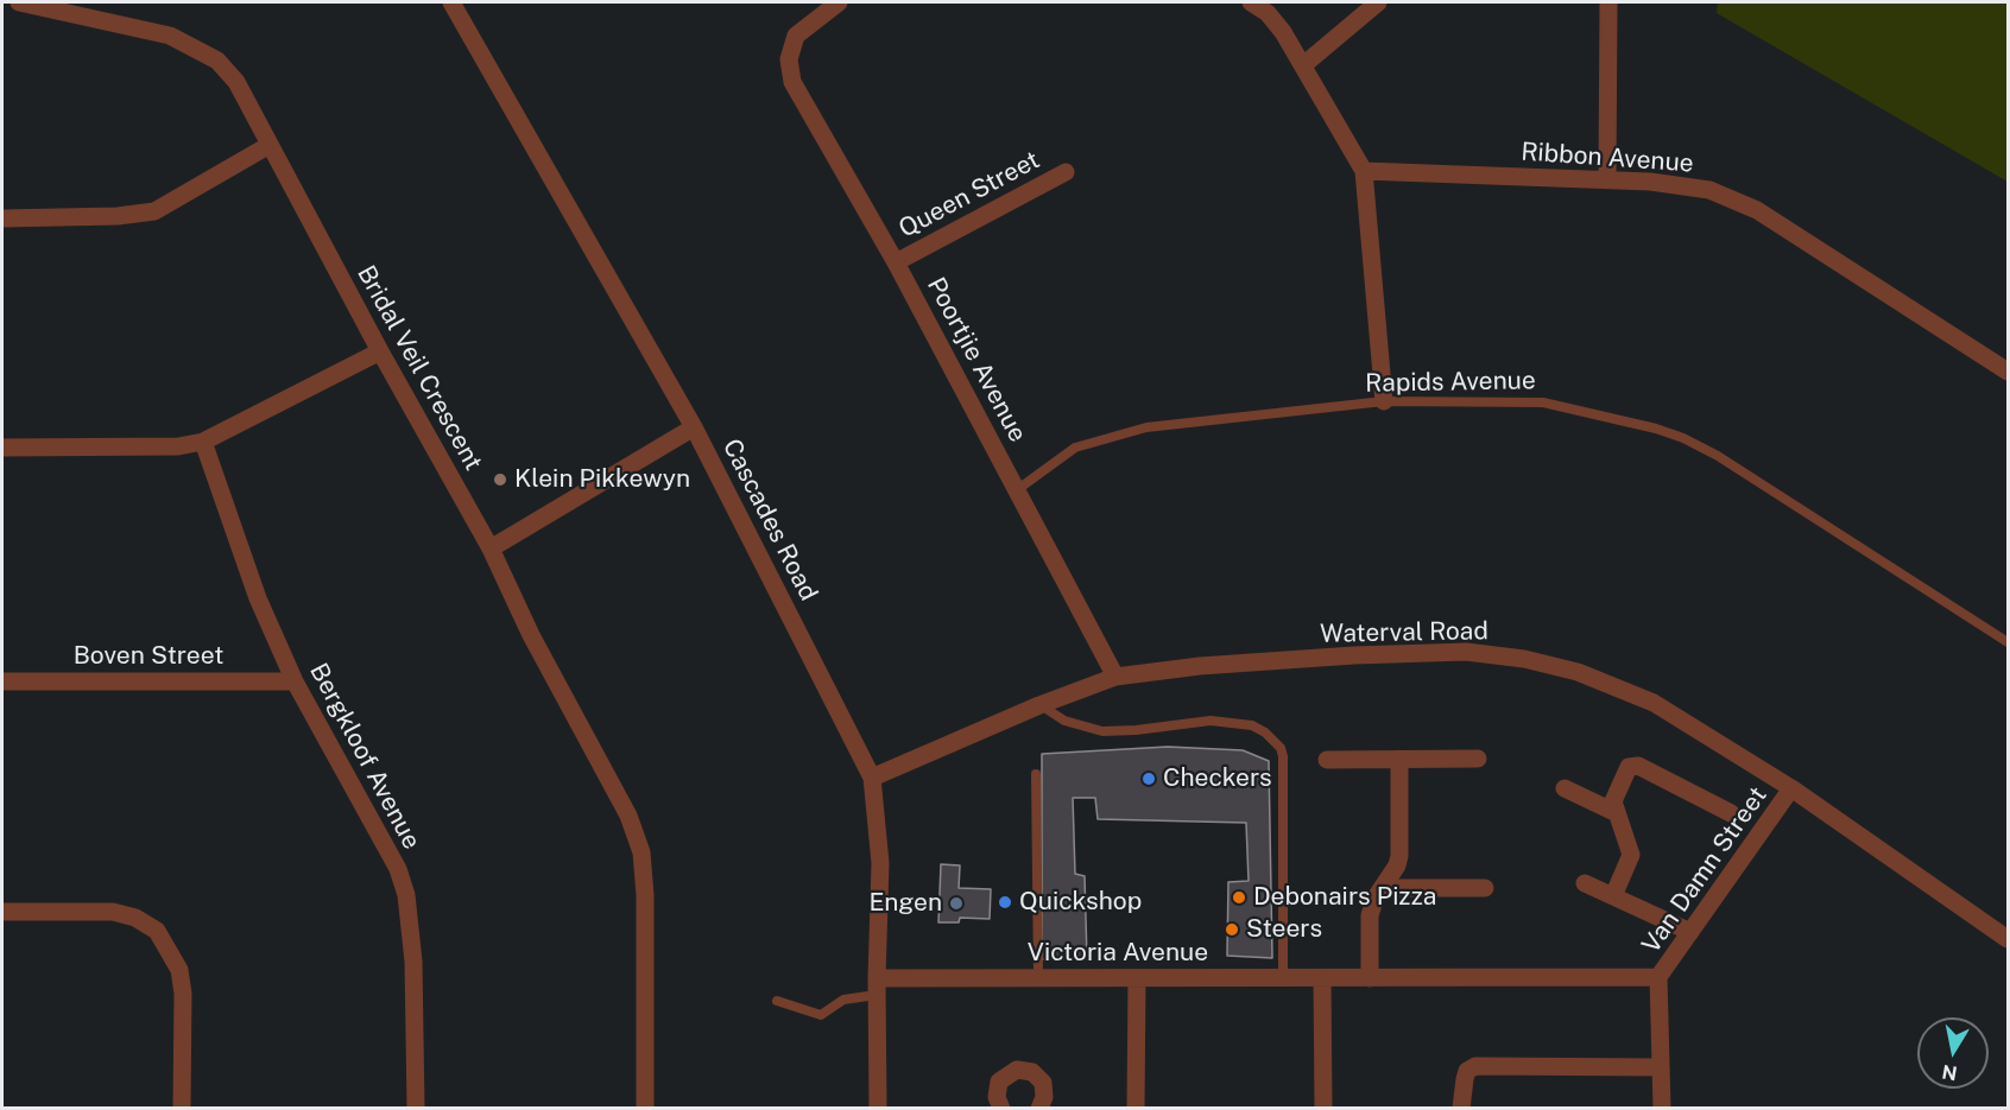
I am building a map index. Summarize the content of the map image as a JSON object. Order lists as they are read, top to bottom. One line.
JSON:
{"streets":{"street":["Ribbon Avenue","Queen Street","Poortjie Avenue","Bridal Veil Crescent","Cascades Road","Waterval Road","Boven Street","Bergkloof Avenue","Van Damn Street","Victoria Avenue"],"lane":["Rapids Avenue"]},"crossings":[["Queen Street","Poortjie Avenue"],["Poortjie Avenue","Rapids Avenue"],["Poortjie Avenue","Waterval Road"],["Cascades Road","Waterval Road"],["Cascades Road","Victoria Avenue"],["Waterval Road","Van Damn Street"],["Boven Street","Bergkloof Avenue"],["Van Damn Street","Victoria Avenue"]],"places":["Klein Pikkewyn","Checkers","Debonairs Pizza","Quickshop","Engen","Steers"],"north":"bottom"}
